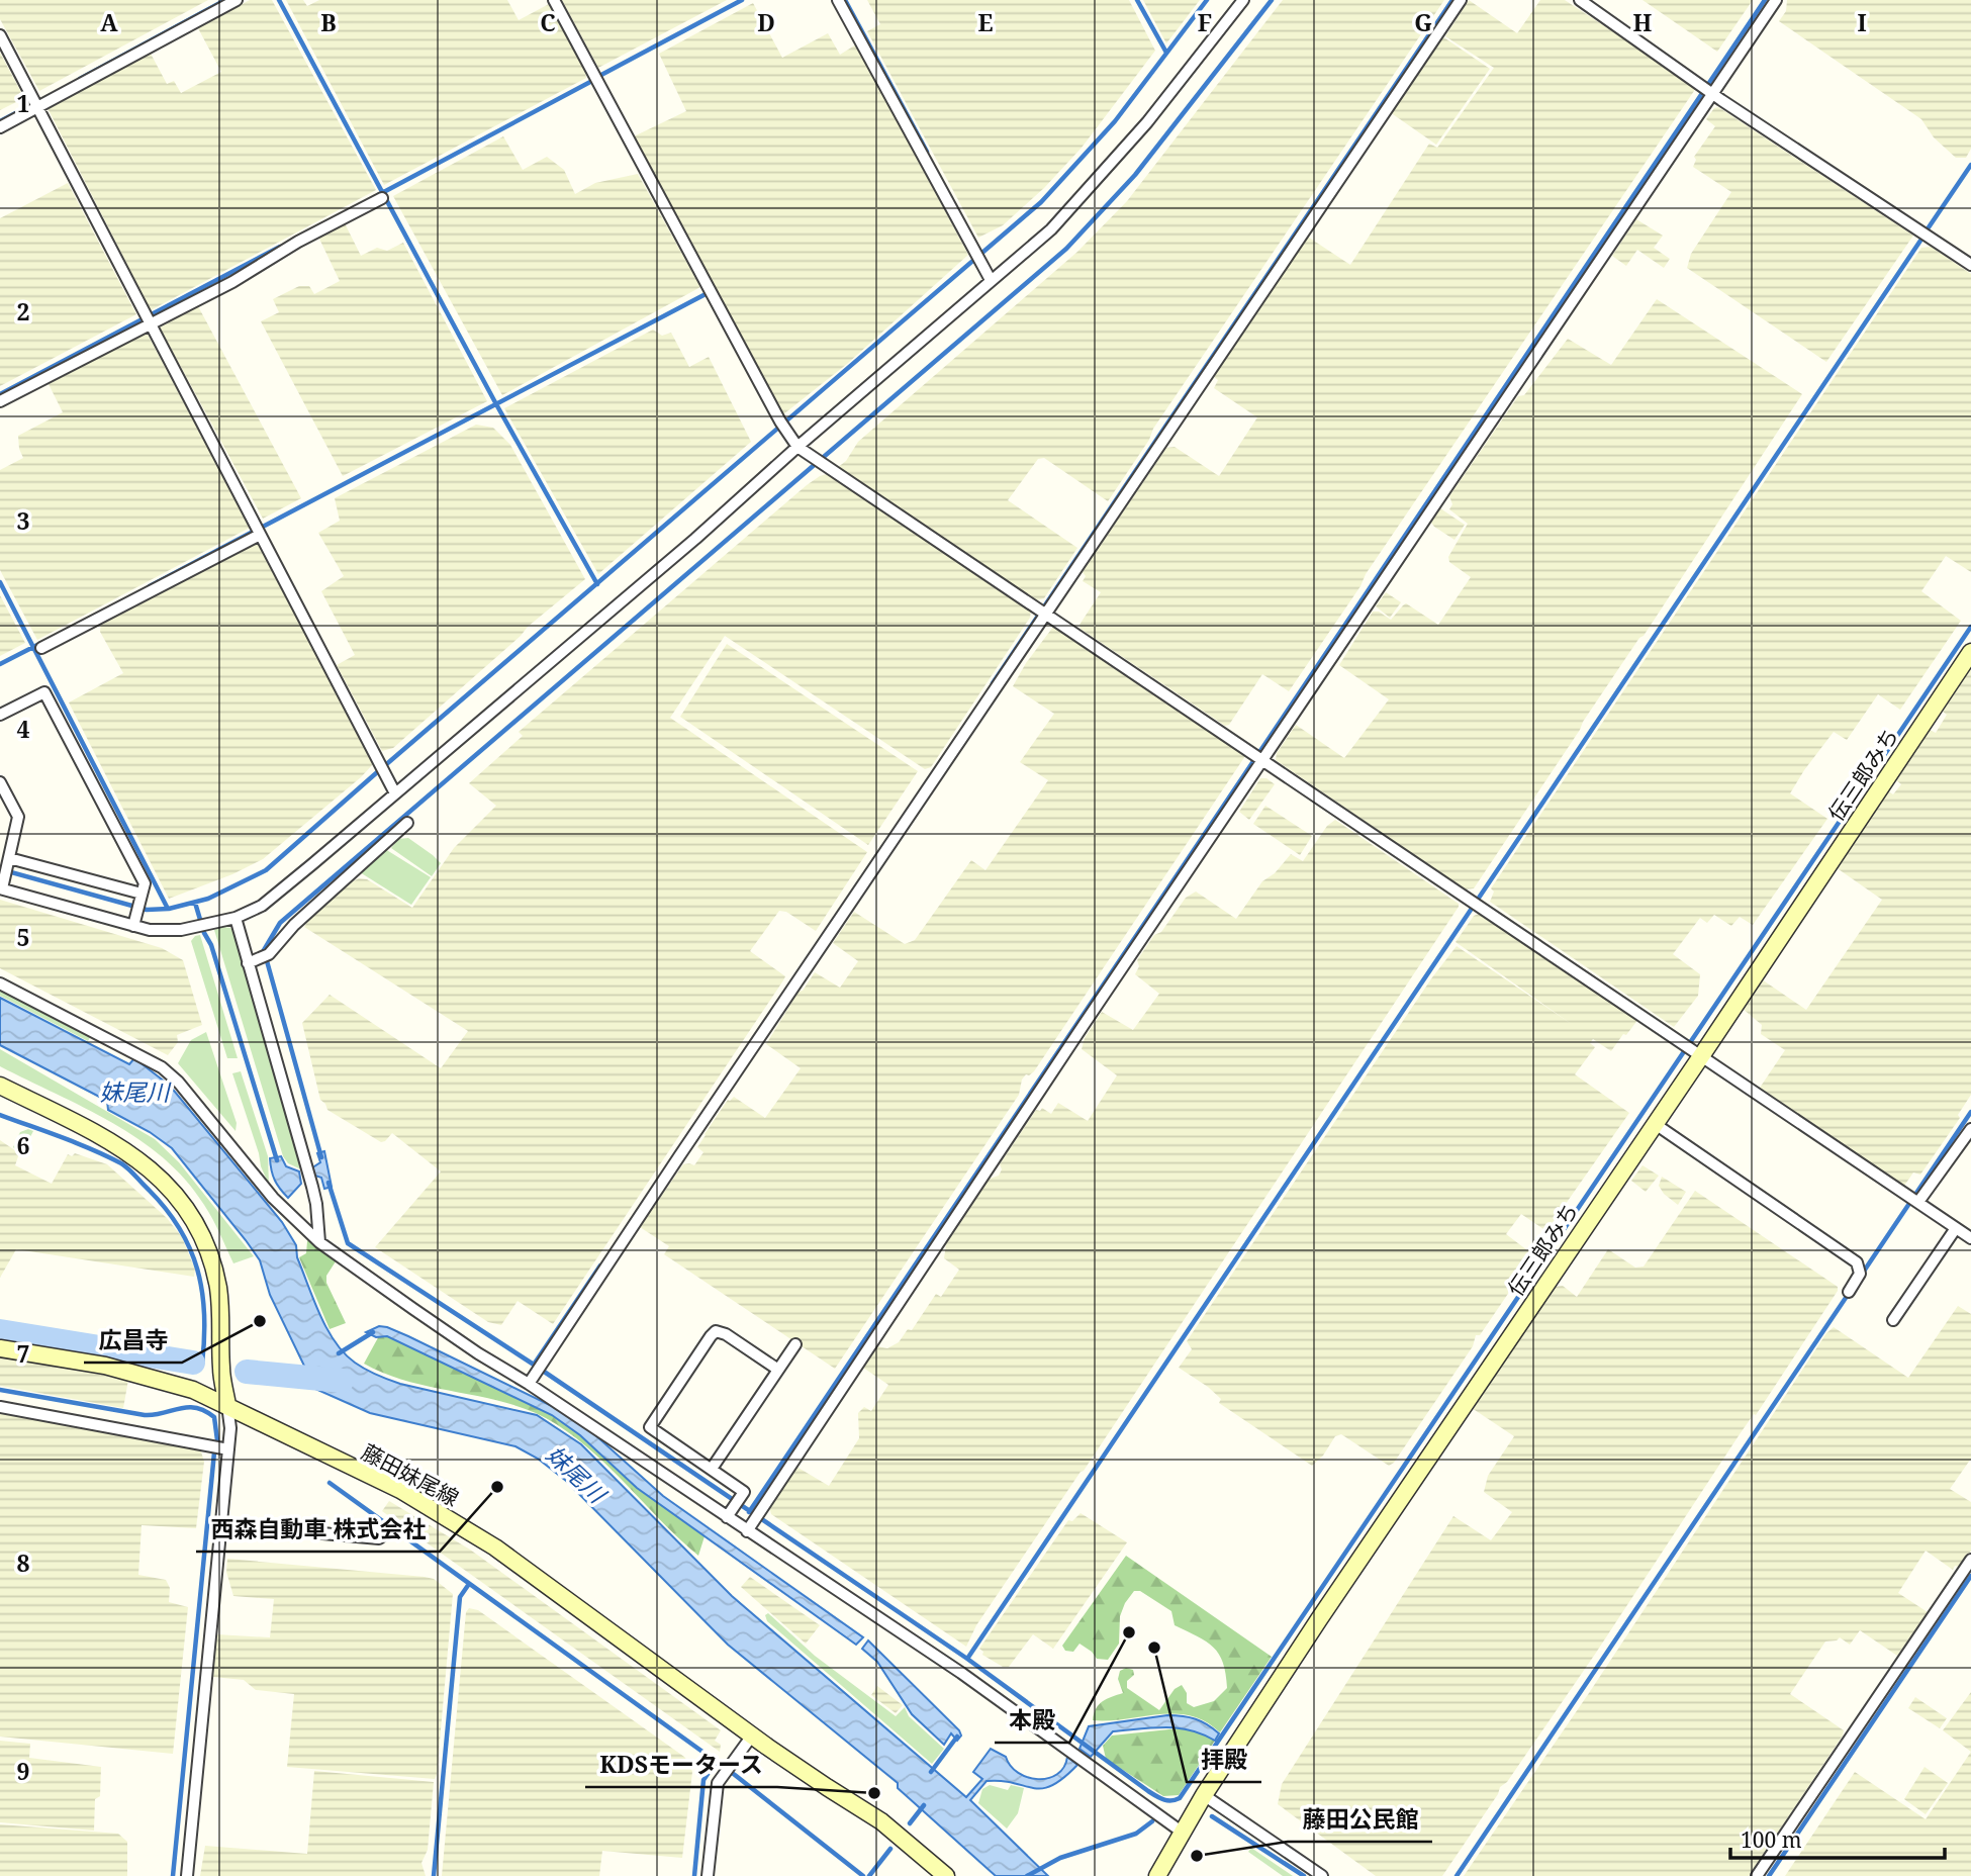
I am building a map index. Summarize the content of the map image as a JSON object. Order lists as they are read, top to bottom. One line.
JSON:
{"streets":{"street":["伝三郎みち","藤田妹尾線"]},"water":["妹尾川"],"places":["広昌寺","西森自動車 株式会社","本殿","拝殿","KDSモータース","藤田公民館"],"scale_bar":"100 m","grid":{"columns":["A","B","C","D","E","F","G","H","I"],"rows":["1","2","3","4","5","6","7","8","9"]}}
